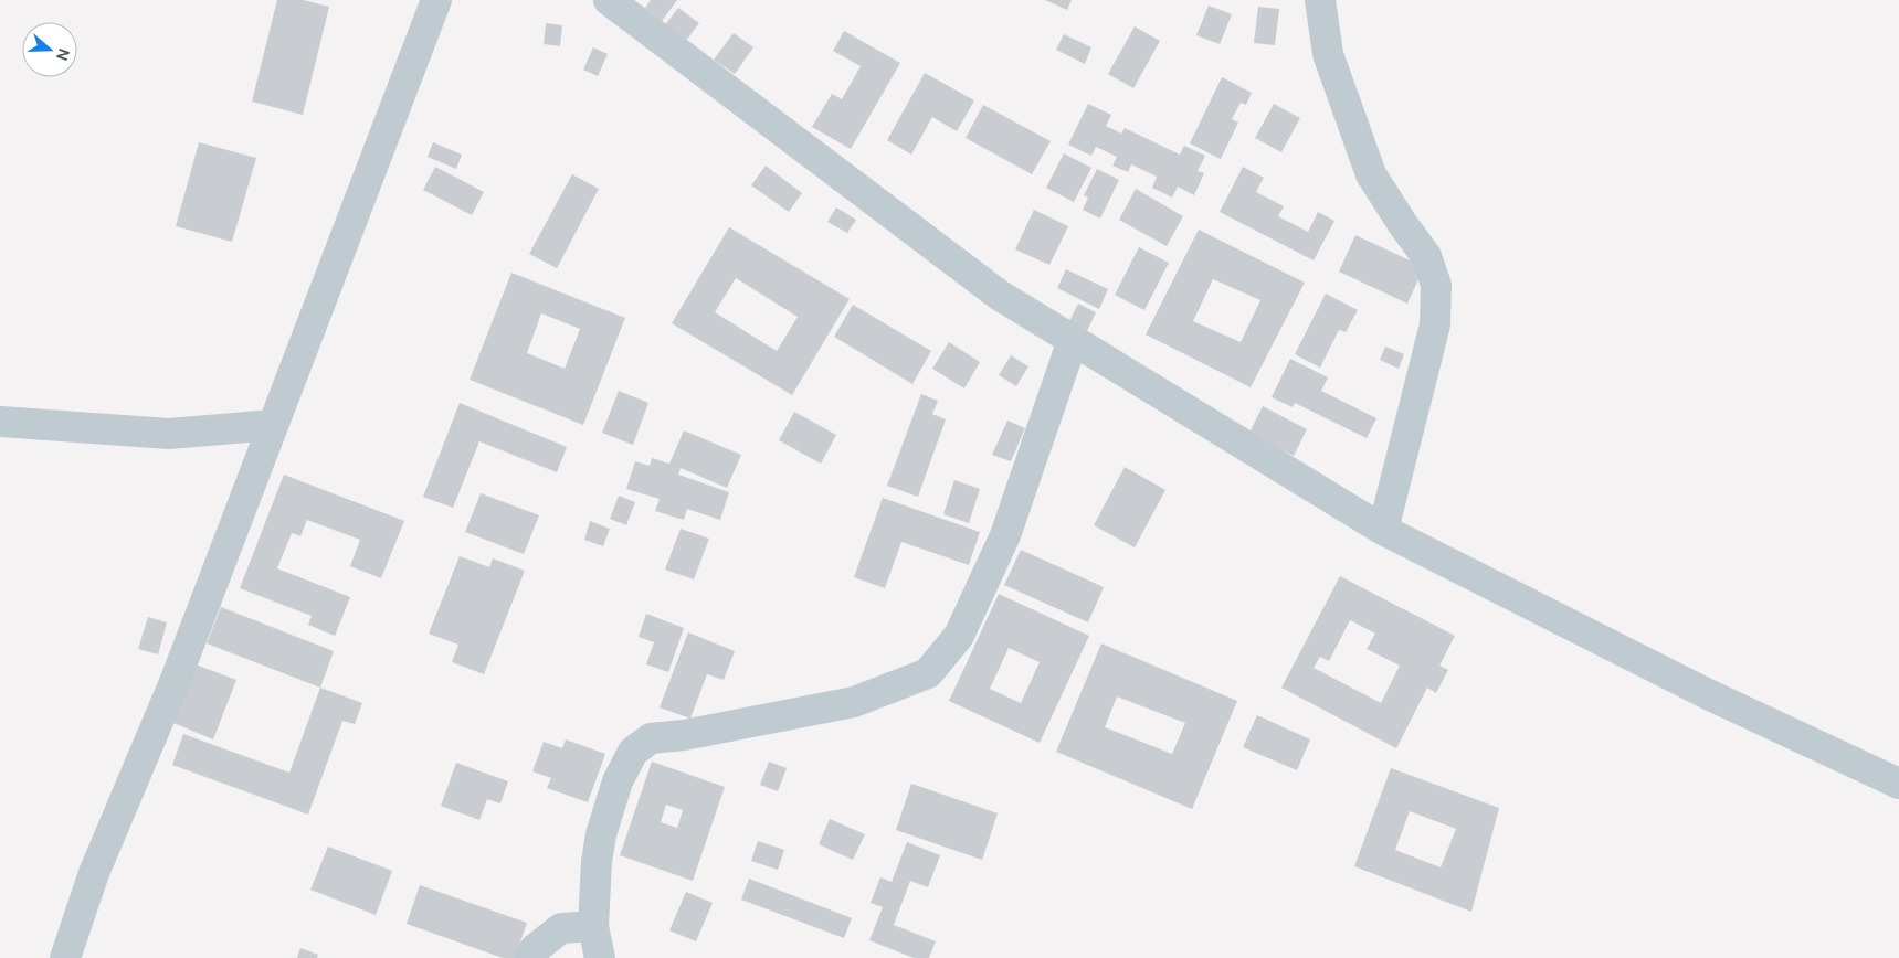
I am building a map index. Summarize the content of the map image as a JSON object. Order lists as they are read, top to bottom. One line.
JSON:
{"north":"right"}
